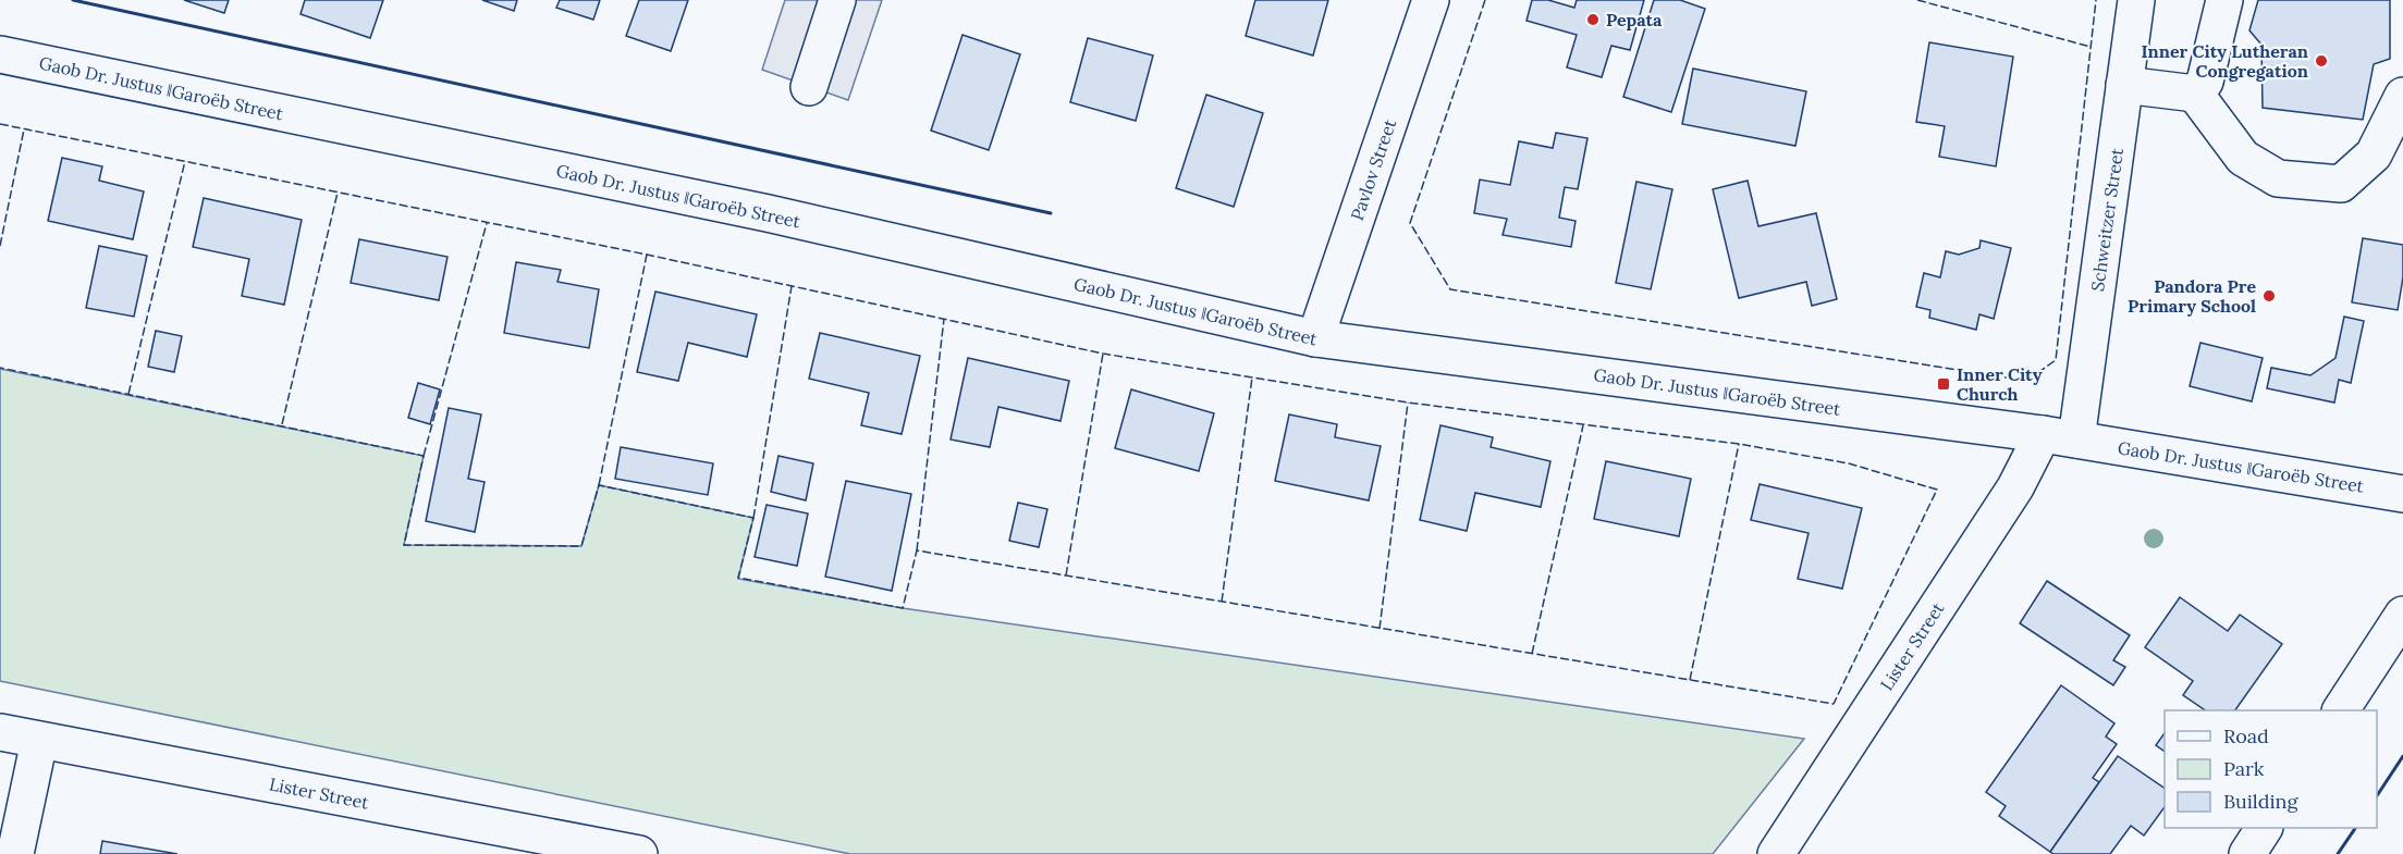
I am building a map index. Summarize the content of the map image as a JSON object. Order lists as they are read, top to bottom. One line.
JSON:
{"streets":{"street":["Gaob Dr. Justus ǁGaroëb Street","Pavlov Street","Schweitzer Street","Lister Street"]},"crossings":[["Gaob Dr. Justus ǁGaroëb Street","Pavlov Street"],["Gaob Dr. Justus ǁGaroëb Street","Schweitzer Street"],["Gaob Dr. Justus ǁGaroëb Street","Lister Street"],["Schweitzer Street","Lister Street"]],"places":{"other":["Pepata","Inner City Lutheran Congregation","Pandora Pre Primary School"],"transit":["Inner City Church"]},"legend":["Road","Park","Building"]}
